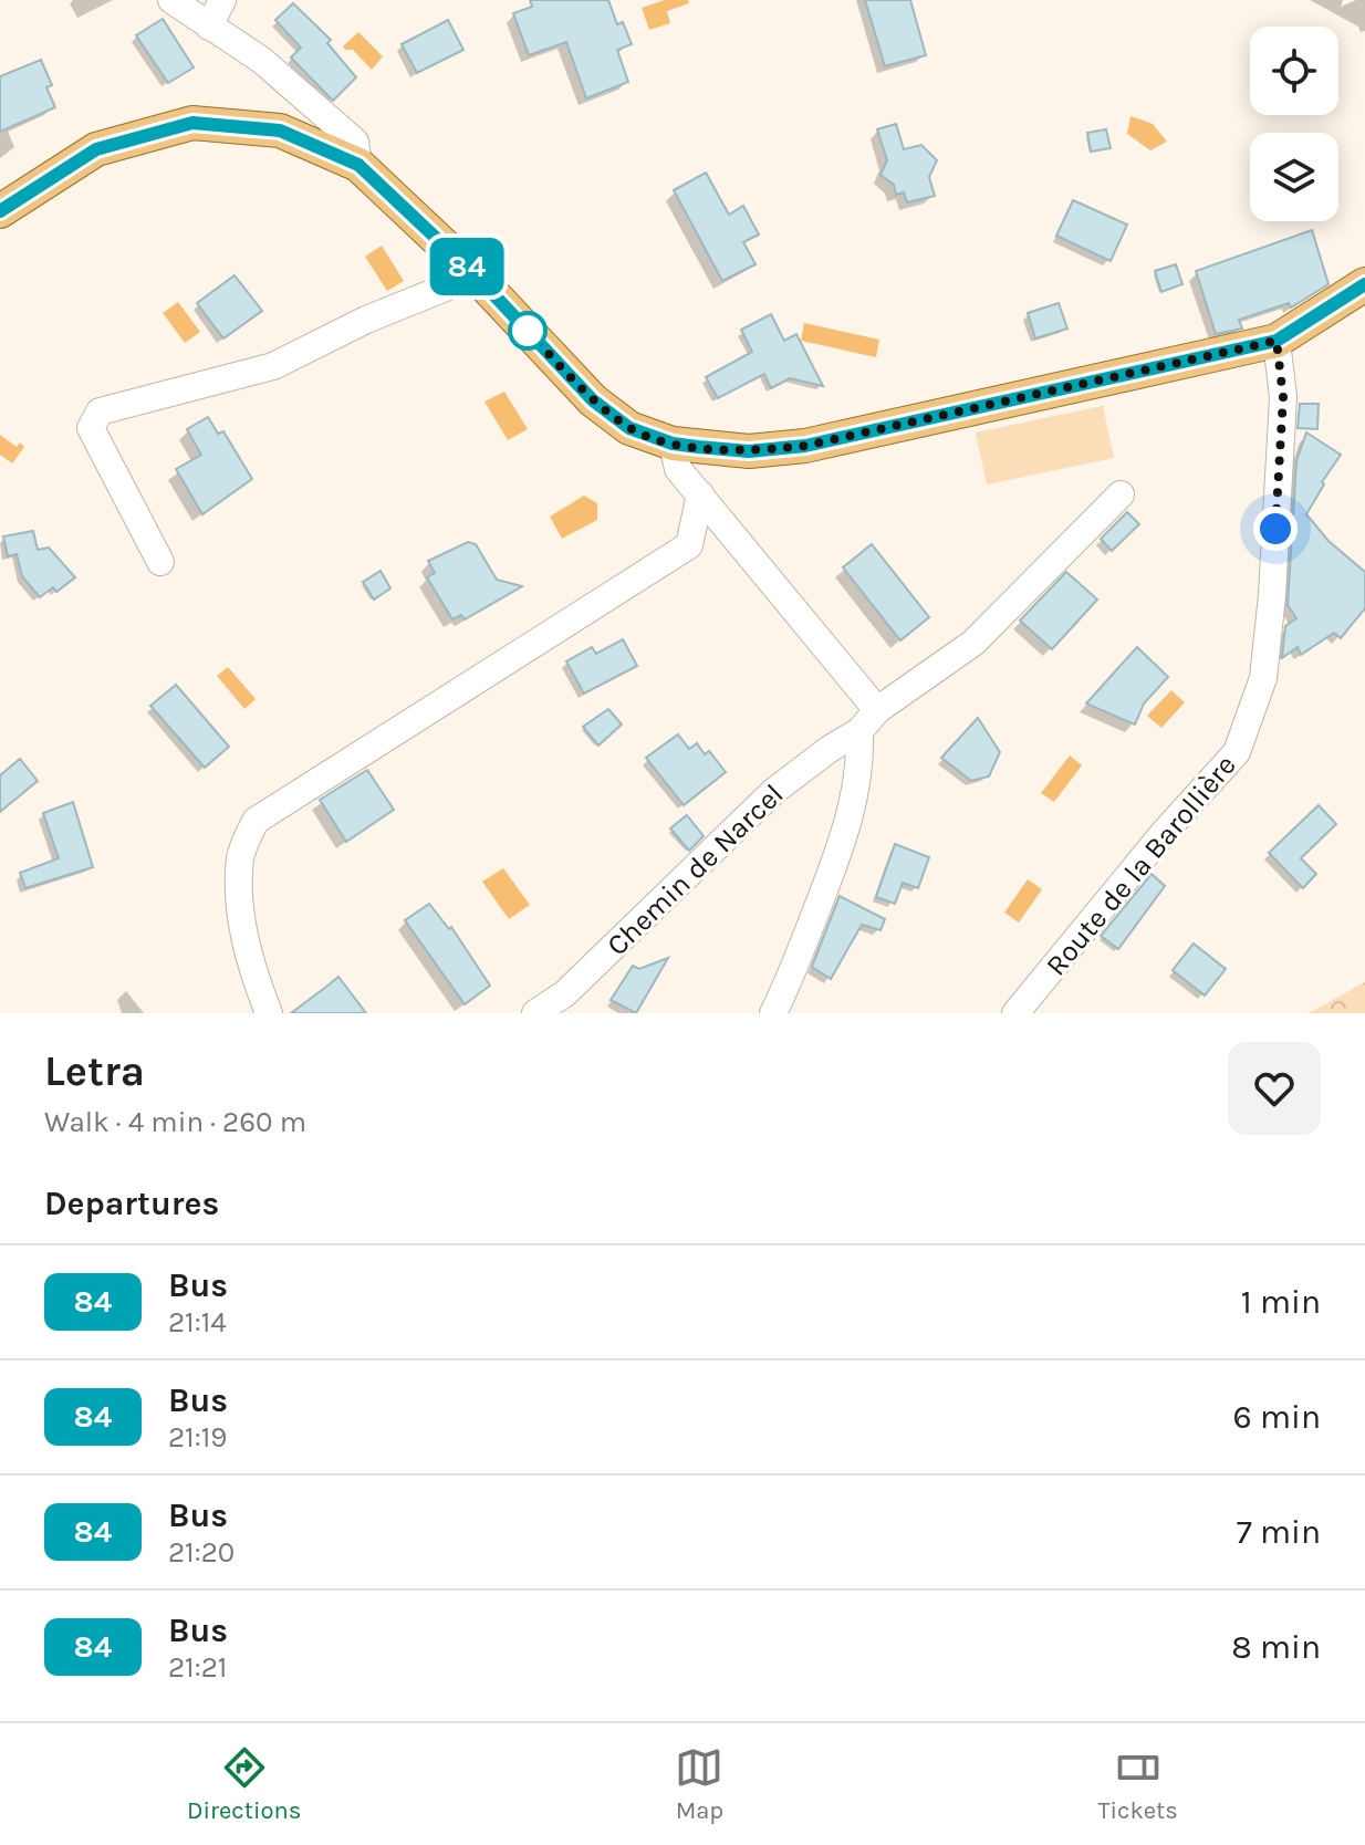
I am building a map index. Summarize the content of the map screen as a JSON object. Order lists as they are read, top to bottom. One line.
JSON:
{"streets":{"street":["Route de la Barollière","Chemin de Narcel"]},"lines":["bus line 84"],"page":{"on_map":"84","heading":[["Letra","Walk · 4 min · 260 m"],"Departures"],"list":[{"mark":"84","name":"Bus","note":"21:14","value":"1 min"},{"mark":"84","name":"Bus","note":"21:19","value":"6 min"},{"mark":"84","name":"Bus","note":"21:20","value":"7 min"},{"mark":"84","name":"Bus","note":"21:21","value":"8 min"}],"tabs":["Directions","Map","Tickets"]}}
